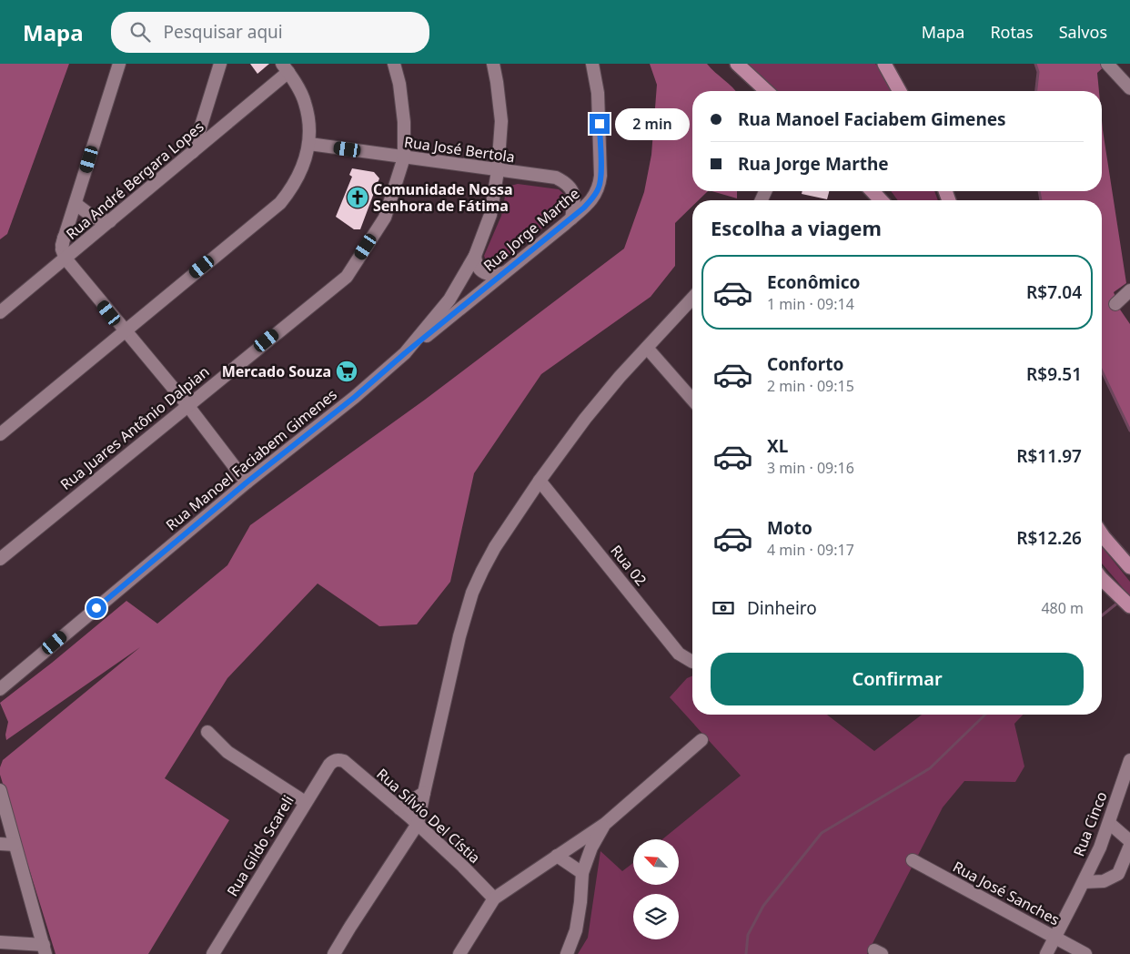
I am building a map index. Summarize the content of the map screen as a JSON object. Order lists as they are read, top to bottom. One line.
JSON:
{"streets":{"street":["Rua José Bertola","Rua André Bergara Lopes","Rua Jorge Marthe","Rua Juares Antônio Dalpian","Rua Manoel Faciabem Gimenes","Rua 02","Rua Sílvio Del Cístia","Rua Cinco","Rua Gildo Scareli","Rua José Sanches"]},"crossings":[["Rua José Bertola","Rua Jorge Marthe"],["Rua José Bertola","Rua Juares Antônio Dalpian"],["Rua José Bertola","Rua Manoel Faciabem Gimenes"],["Rua Jorge Marthe","Rua Manoel Faciabem Gimenes"],["Rua Sílvio Del Cístia","Rua Gildo Scareli"],["Rua Cinco","Rua José Sanches"]],"places":{"church":["Comunidade Nossa Senhora de Fátima"],"supermarket":["Mercado Souza"]},"north":"top left","page":{"header":"Mapa","search":"Pesquisar aqui","nav":["Mapa","Rotas","Salvos"],"banner":["Rua Manoel Faciabem Gimenes","Rua Jorge Marthe"],"bubble":"2 min","heading":"Escolha a viagem","list":[{"name":"Econômico","note":"1 min · 09:14","value":"R$7.04"},{"name":"Conforto","note":"2 min · 09:15","value":"R$9.51"},{"name":"XL","note":"3 min · 09:16","value":"R$11.97"},{"name":"Moto","note":"4 min · 09:17","value":"R$12.26"}],"pay":["Dinheiro","480 m"],"buttons":"Confirmar"}}
